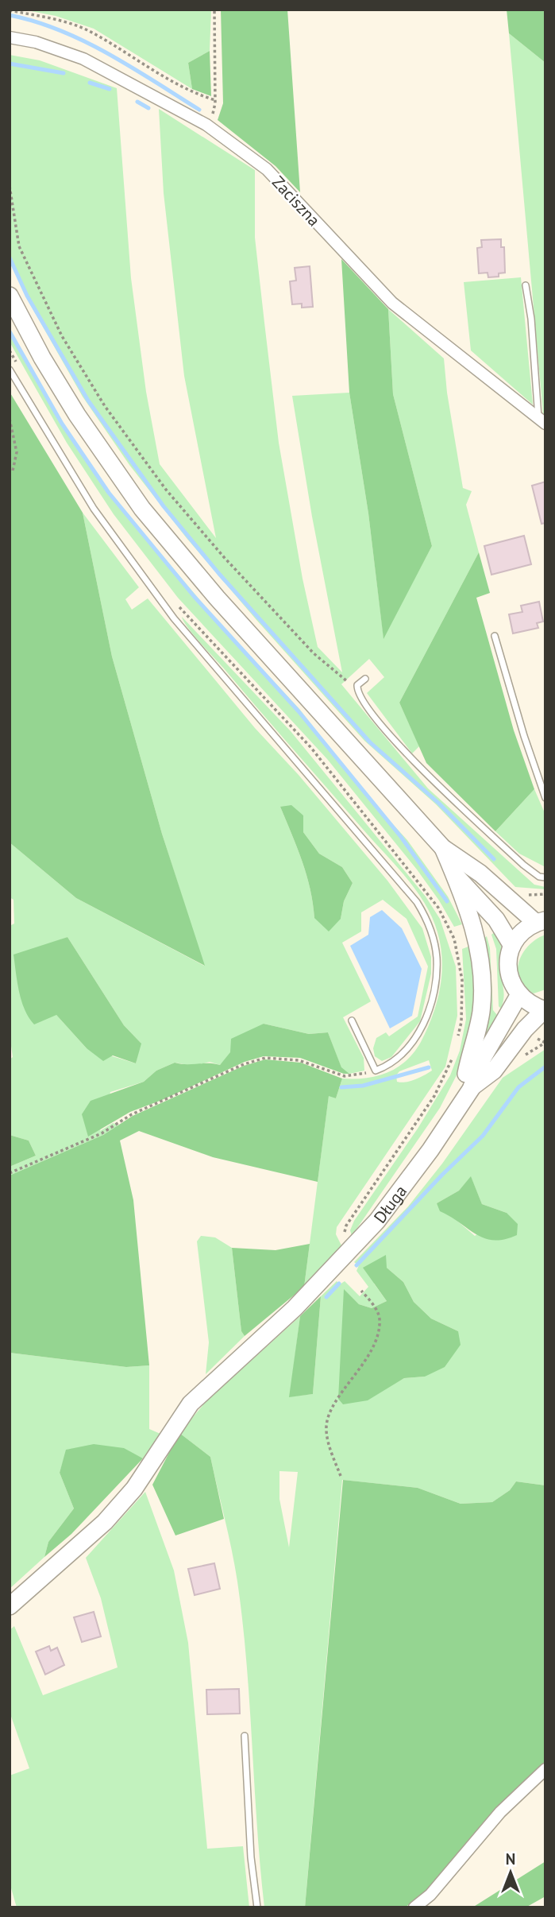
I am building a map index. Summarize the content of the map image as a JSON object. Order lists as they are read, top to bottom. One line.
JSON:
{"streets":{"main road":["Długa"],"street":["Zaciszna"]},"north":"top"}
